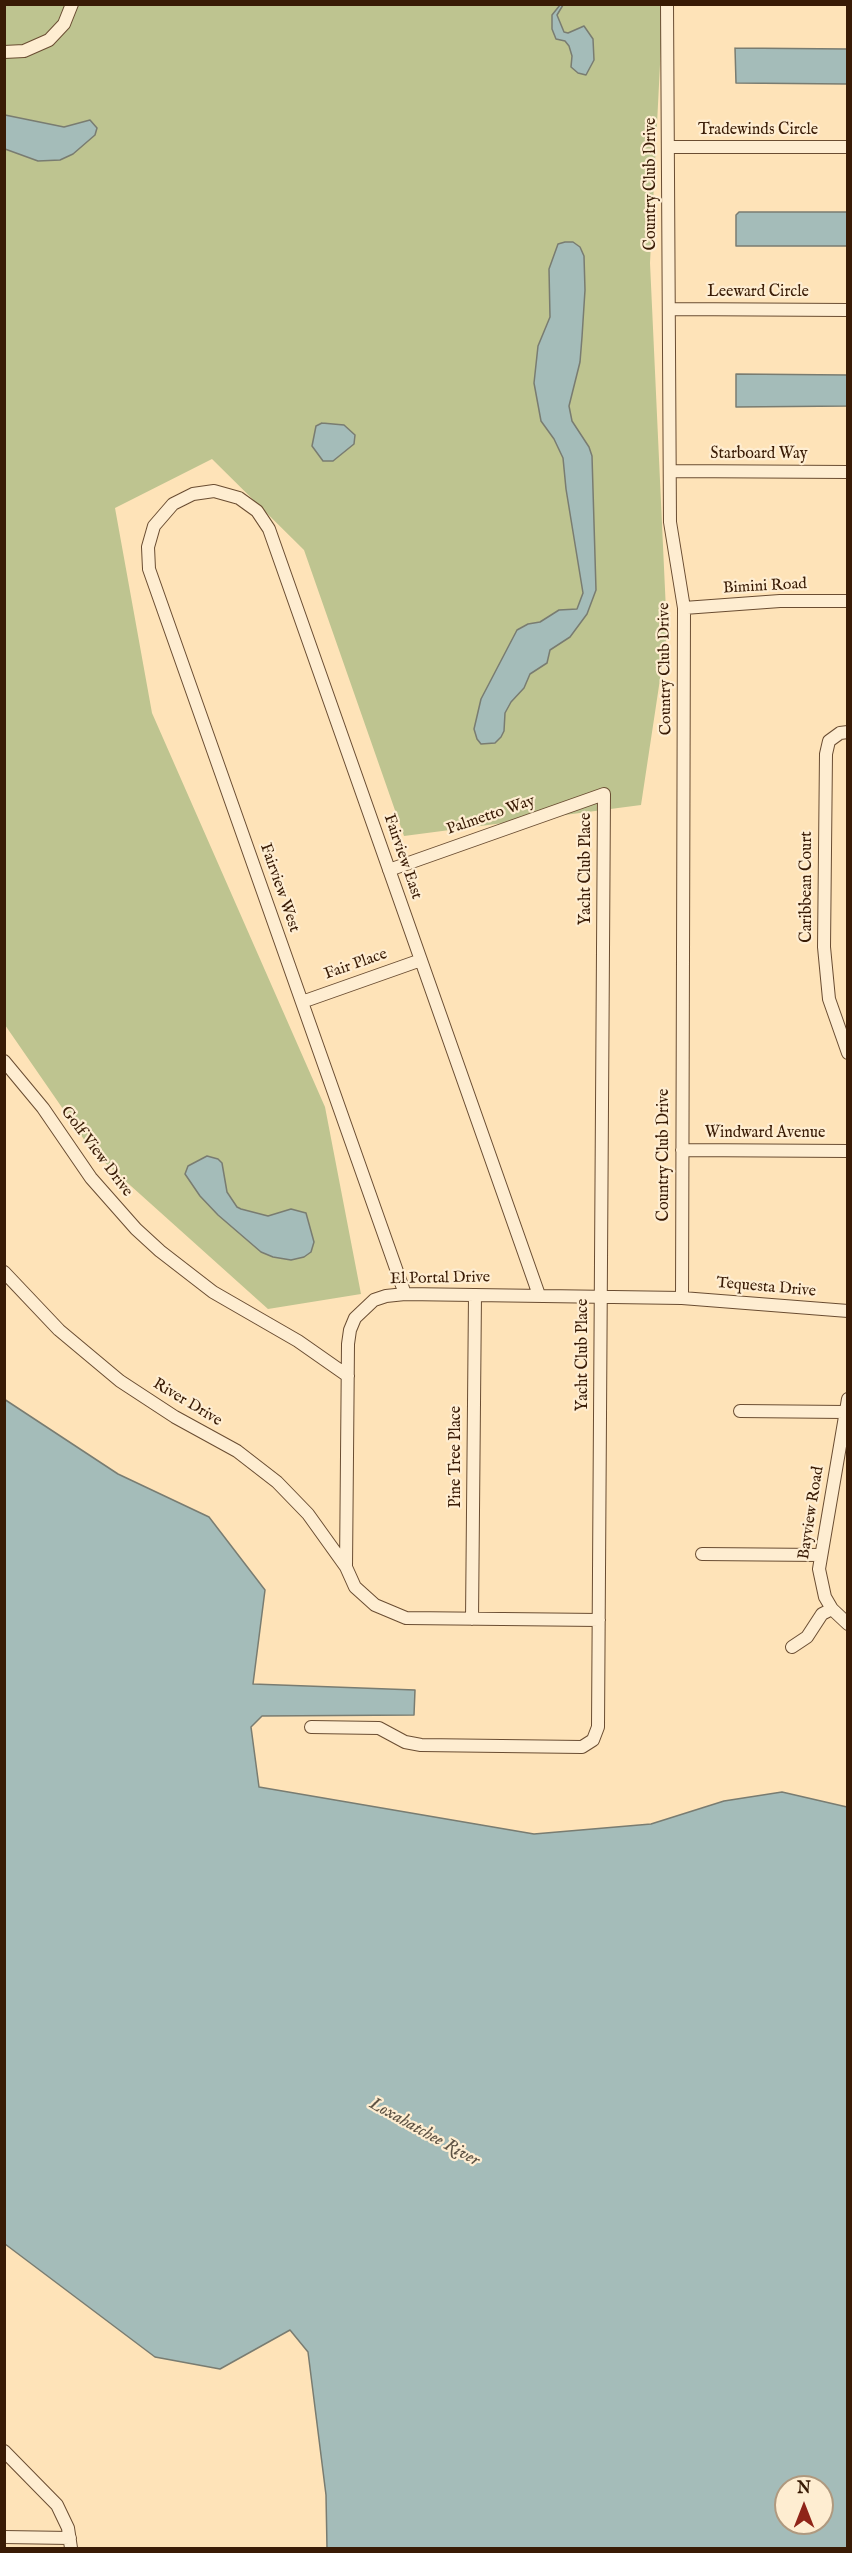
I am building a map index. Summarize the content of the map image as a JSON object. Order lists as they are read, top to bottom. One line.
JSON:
{"streets":{"street":["Tradewinds Circle","Country Club Drive","Leeward Circle","Starboard Way","Bimini Road","Palmetto Way","Fairview East","Yacht Club Place","Caribbean Court","Fairview West","Fair Place","Windward Avenue","Golf View Drive","El Portal Drive","Tequesta Drive","River Drive","Pine Tree Place","Bayview Road"]},"crossings":[["Tradewinds Circle","Country Club Drive"],["Country Club Drive","Leeward Circle"],["Country Club Drive","Starboard Way"],["Country Club Drive","Bimini Road"],["Country Club Drive","Windward Avenue"],["Country Club Drive","El Portal Drive"],["Country Club Drive","Tequesta Drive"],["Palmetto Way","Fairview East"],["Palmetto Way","Yacht Club Place"],["Fairview East","Fairview West"],["Fairview East","Fair Place"],["Fairview East","El Portal Drive"],["Yacht Club Place","El Portal Drive"],["Fairview West","Fair Place"],["Fairview West","El Portal Drive"],["Golf View Drive","El Portal Drive"],["El Portal Drive","Tequesta Drive"],["El Portal Drive","River Drive"],["El Portal Drive","Pine Tree Place"]],"water":["Loxahatchee River"],"north":"top"}
